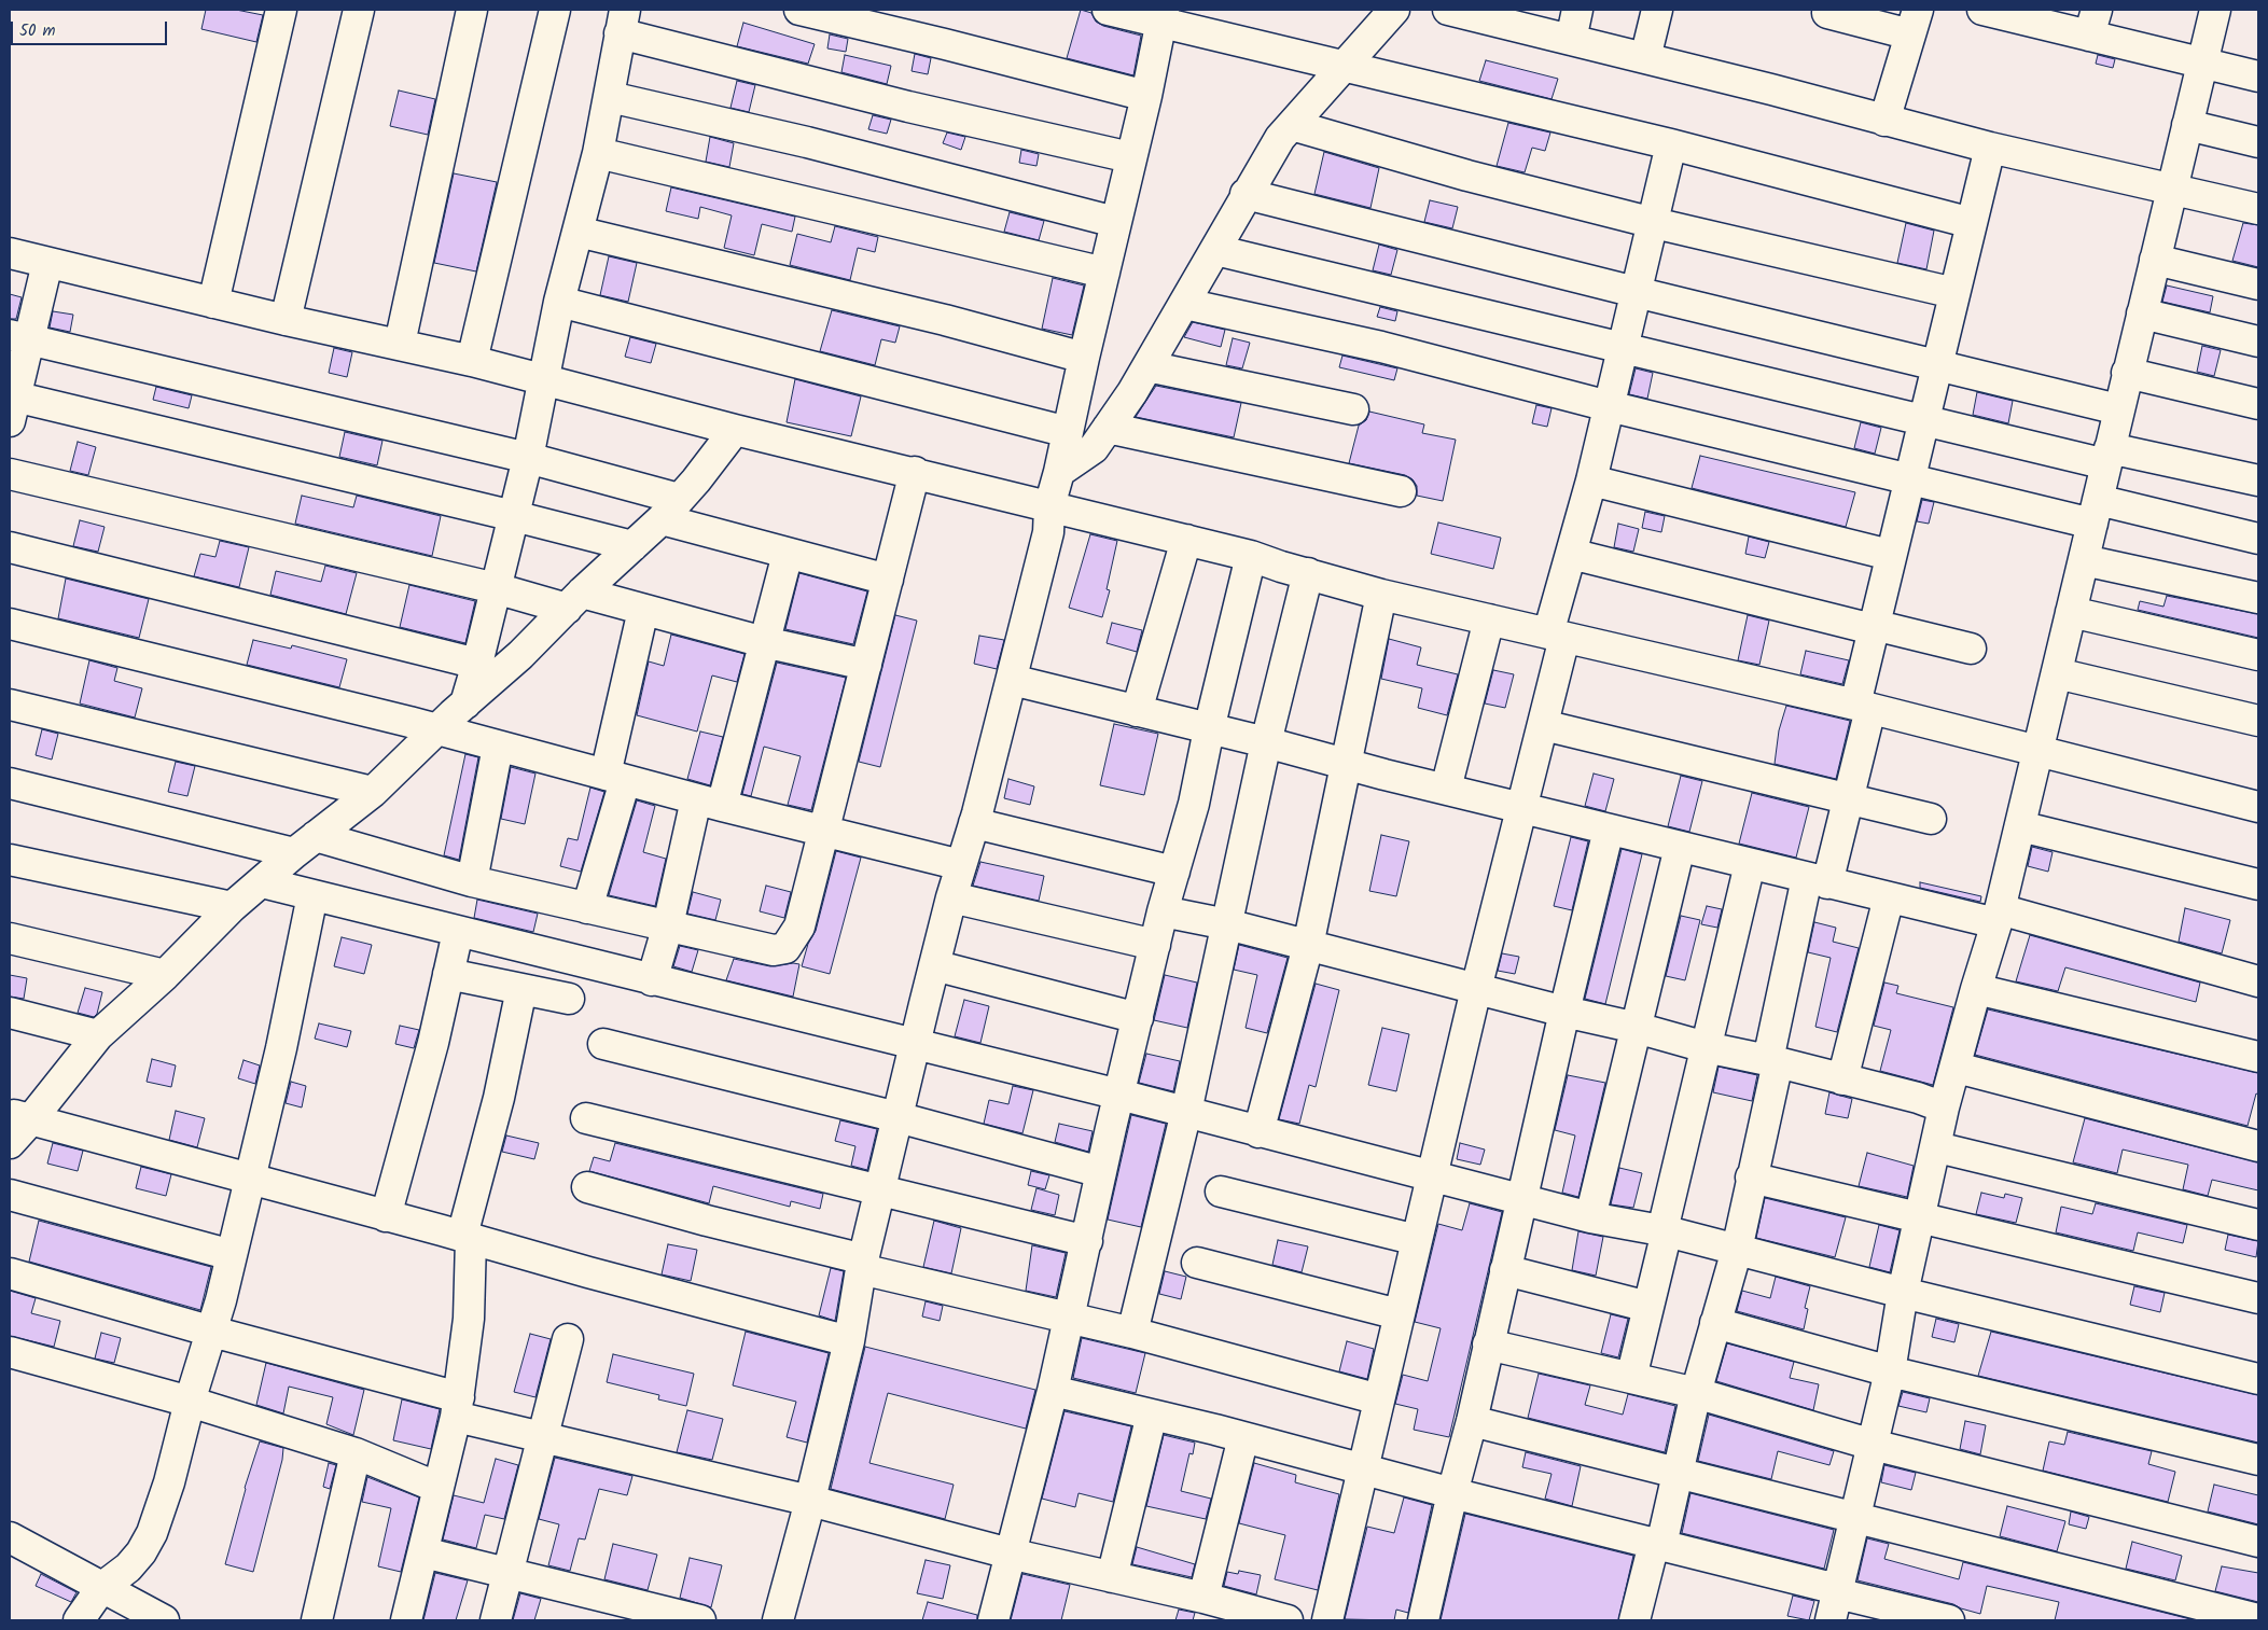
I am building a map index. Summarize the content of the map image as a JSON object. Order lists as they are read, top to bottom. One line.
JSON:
{"scale_bar":"50 m"}
